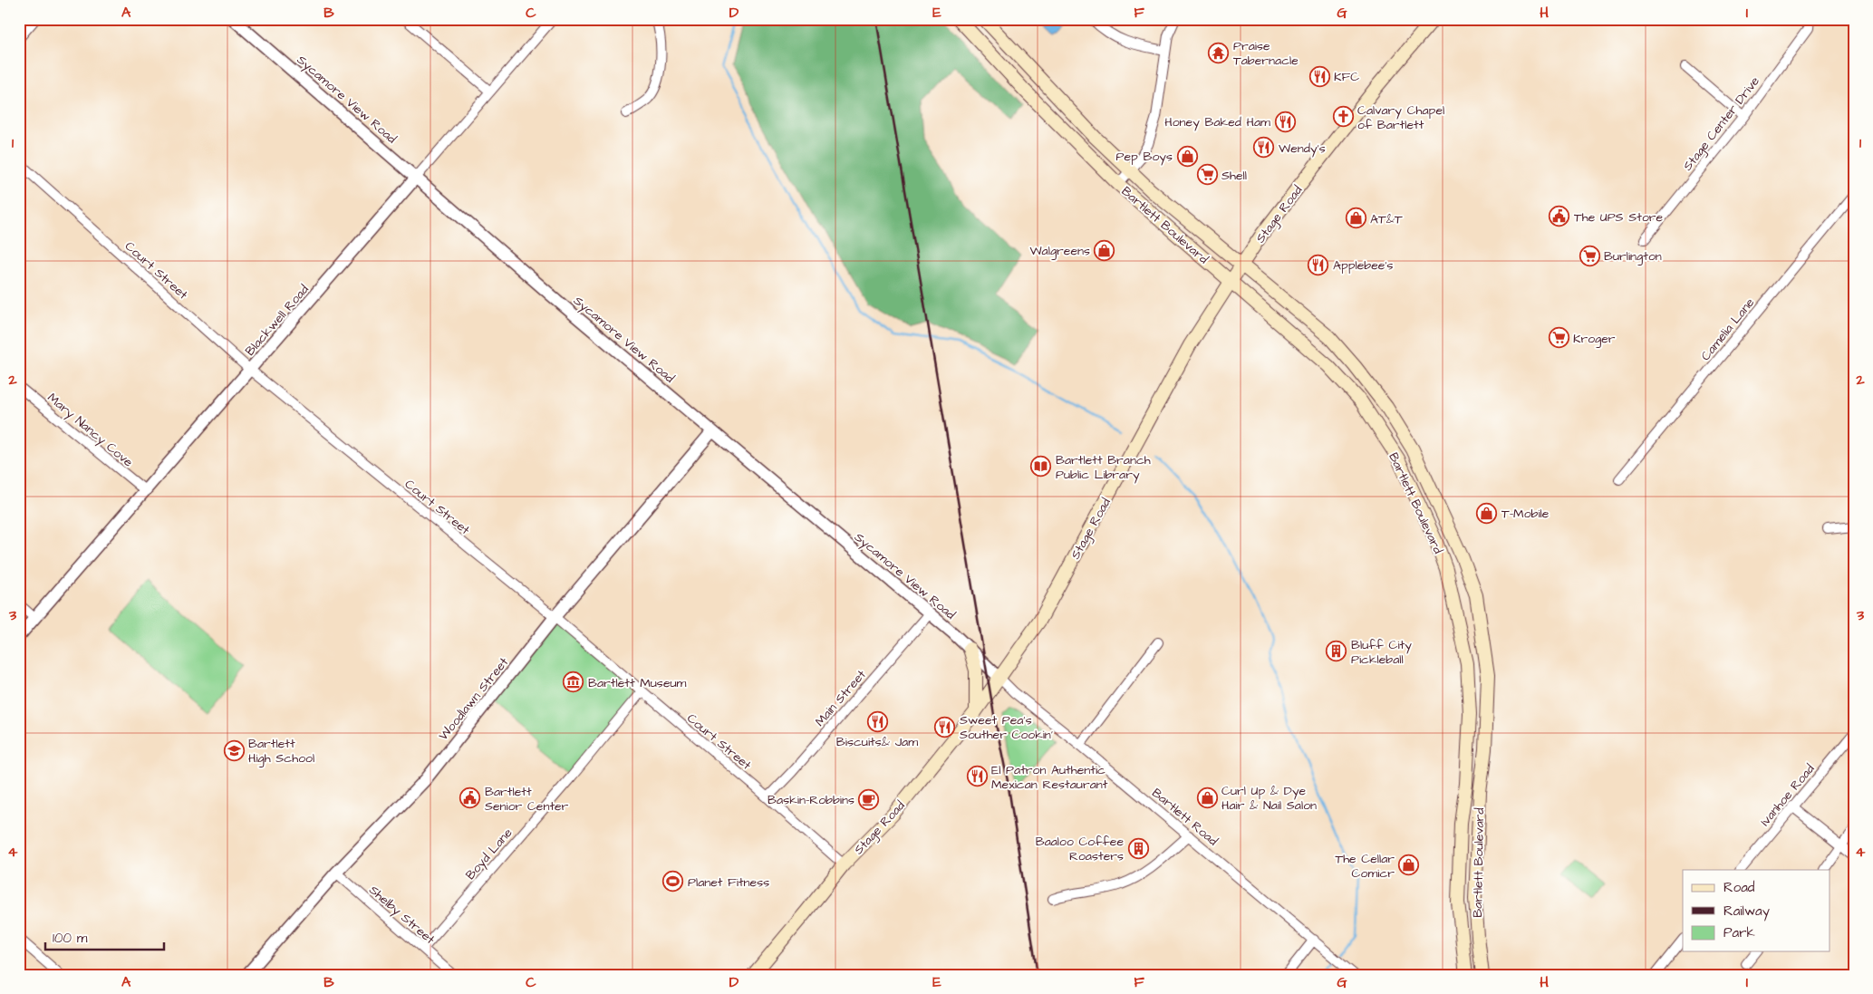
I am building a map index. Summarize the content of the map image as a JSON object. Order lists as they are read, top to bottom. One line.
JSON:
{"streets":{"main road":["Stage Road","Bartlett Boulevard"],"street":["Sycamore View Road","Stage Center Drive","Court Street","Blackwell Road","Camelia Lane","Mary Nancy Cove","Main Street","Woodlawn Street","Ivanhoe Road","Bartlett Road","Boyd Lane","Shelby Street"]},"crossings":[["Sycamore View Road","Stage Road"],["Sycamore View Road","Blackwell Road"],["Sycamore View Road","Main Street"],["Sycamore View Road","Woodlawn Street"],["Sycamore View Road","Bartlett Road"],["Stage Road","Bartlett Boulevard"],["Stage Road","Court Street"],["Stage Road","Bartlett Road"],["Court Street","Blackwell Road"],["Court Street","Main Street"],["Court Street","Woodlawn Street"],["Court Street","Boyd Lane"],["Blackwell Road","Mary Nancy Cove"],["Woodlawn Street","Shelby Street"],["Boyd Lane","Shelby Street"]],"places":{"temple":["Praise Tabernacle"],"restaurant":["KFC","Honey Baked Ham","Wendy's","Applebee's","Biscuits& Jam","Sweet Pea's Souther Cookin'","El Patron Authentic Mexican Restaurant"],"church":["Calvary Chapel of Bartlett"],"shop":["Pep Boys","AT&T","Walgreens","T-Mobile","Curl Up & Dye Hair & Nail Salon","The Cellar Comicr"],"supermarket":["Shell","Burlington","Kroger"],"public building":["The UPS Store","Bartlett Senior Center"],"library":["Bartlett Branch Public Library"],"building":["Bluff City Pickleball","Baaloo Coffee Roasters"],"museum":["Bartlett Museum"],"school or university":["Bartlett High School"],"cafe":["Baskin-Robbins"],"sports":["Planet Fitness"]},"legend":["Road","Railway","Park"],"scale_bar":"100 m","grid":{"columns":["A","B","C","D","E","F","G","H","I"],"rows":["1","2","3","4"]}}
